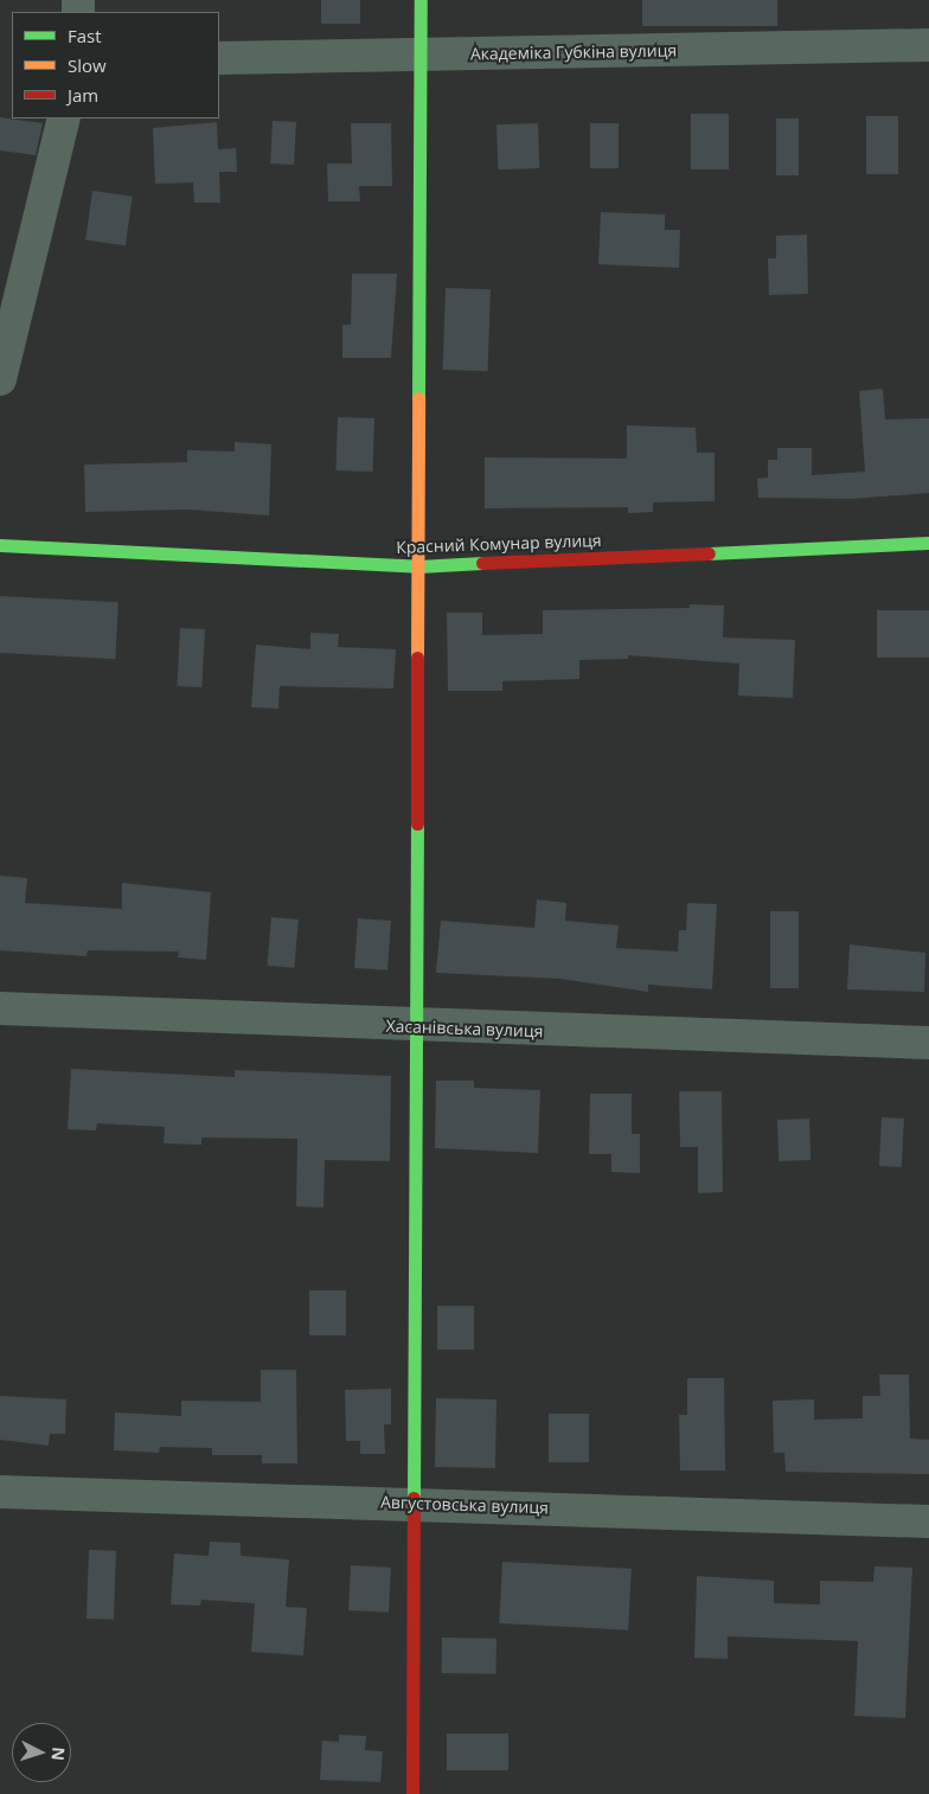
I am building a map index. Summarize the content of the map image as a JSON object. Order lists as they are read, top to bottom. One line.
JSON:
{"streets":{"street":["Академіка Губкіна вулиця","Красний Комунар вулиця","Хасанівська вулиця","Августовська вулиця"]},"legend":["Fast","Slow","Jam"],"north":"right"}
